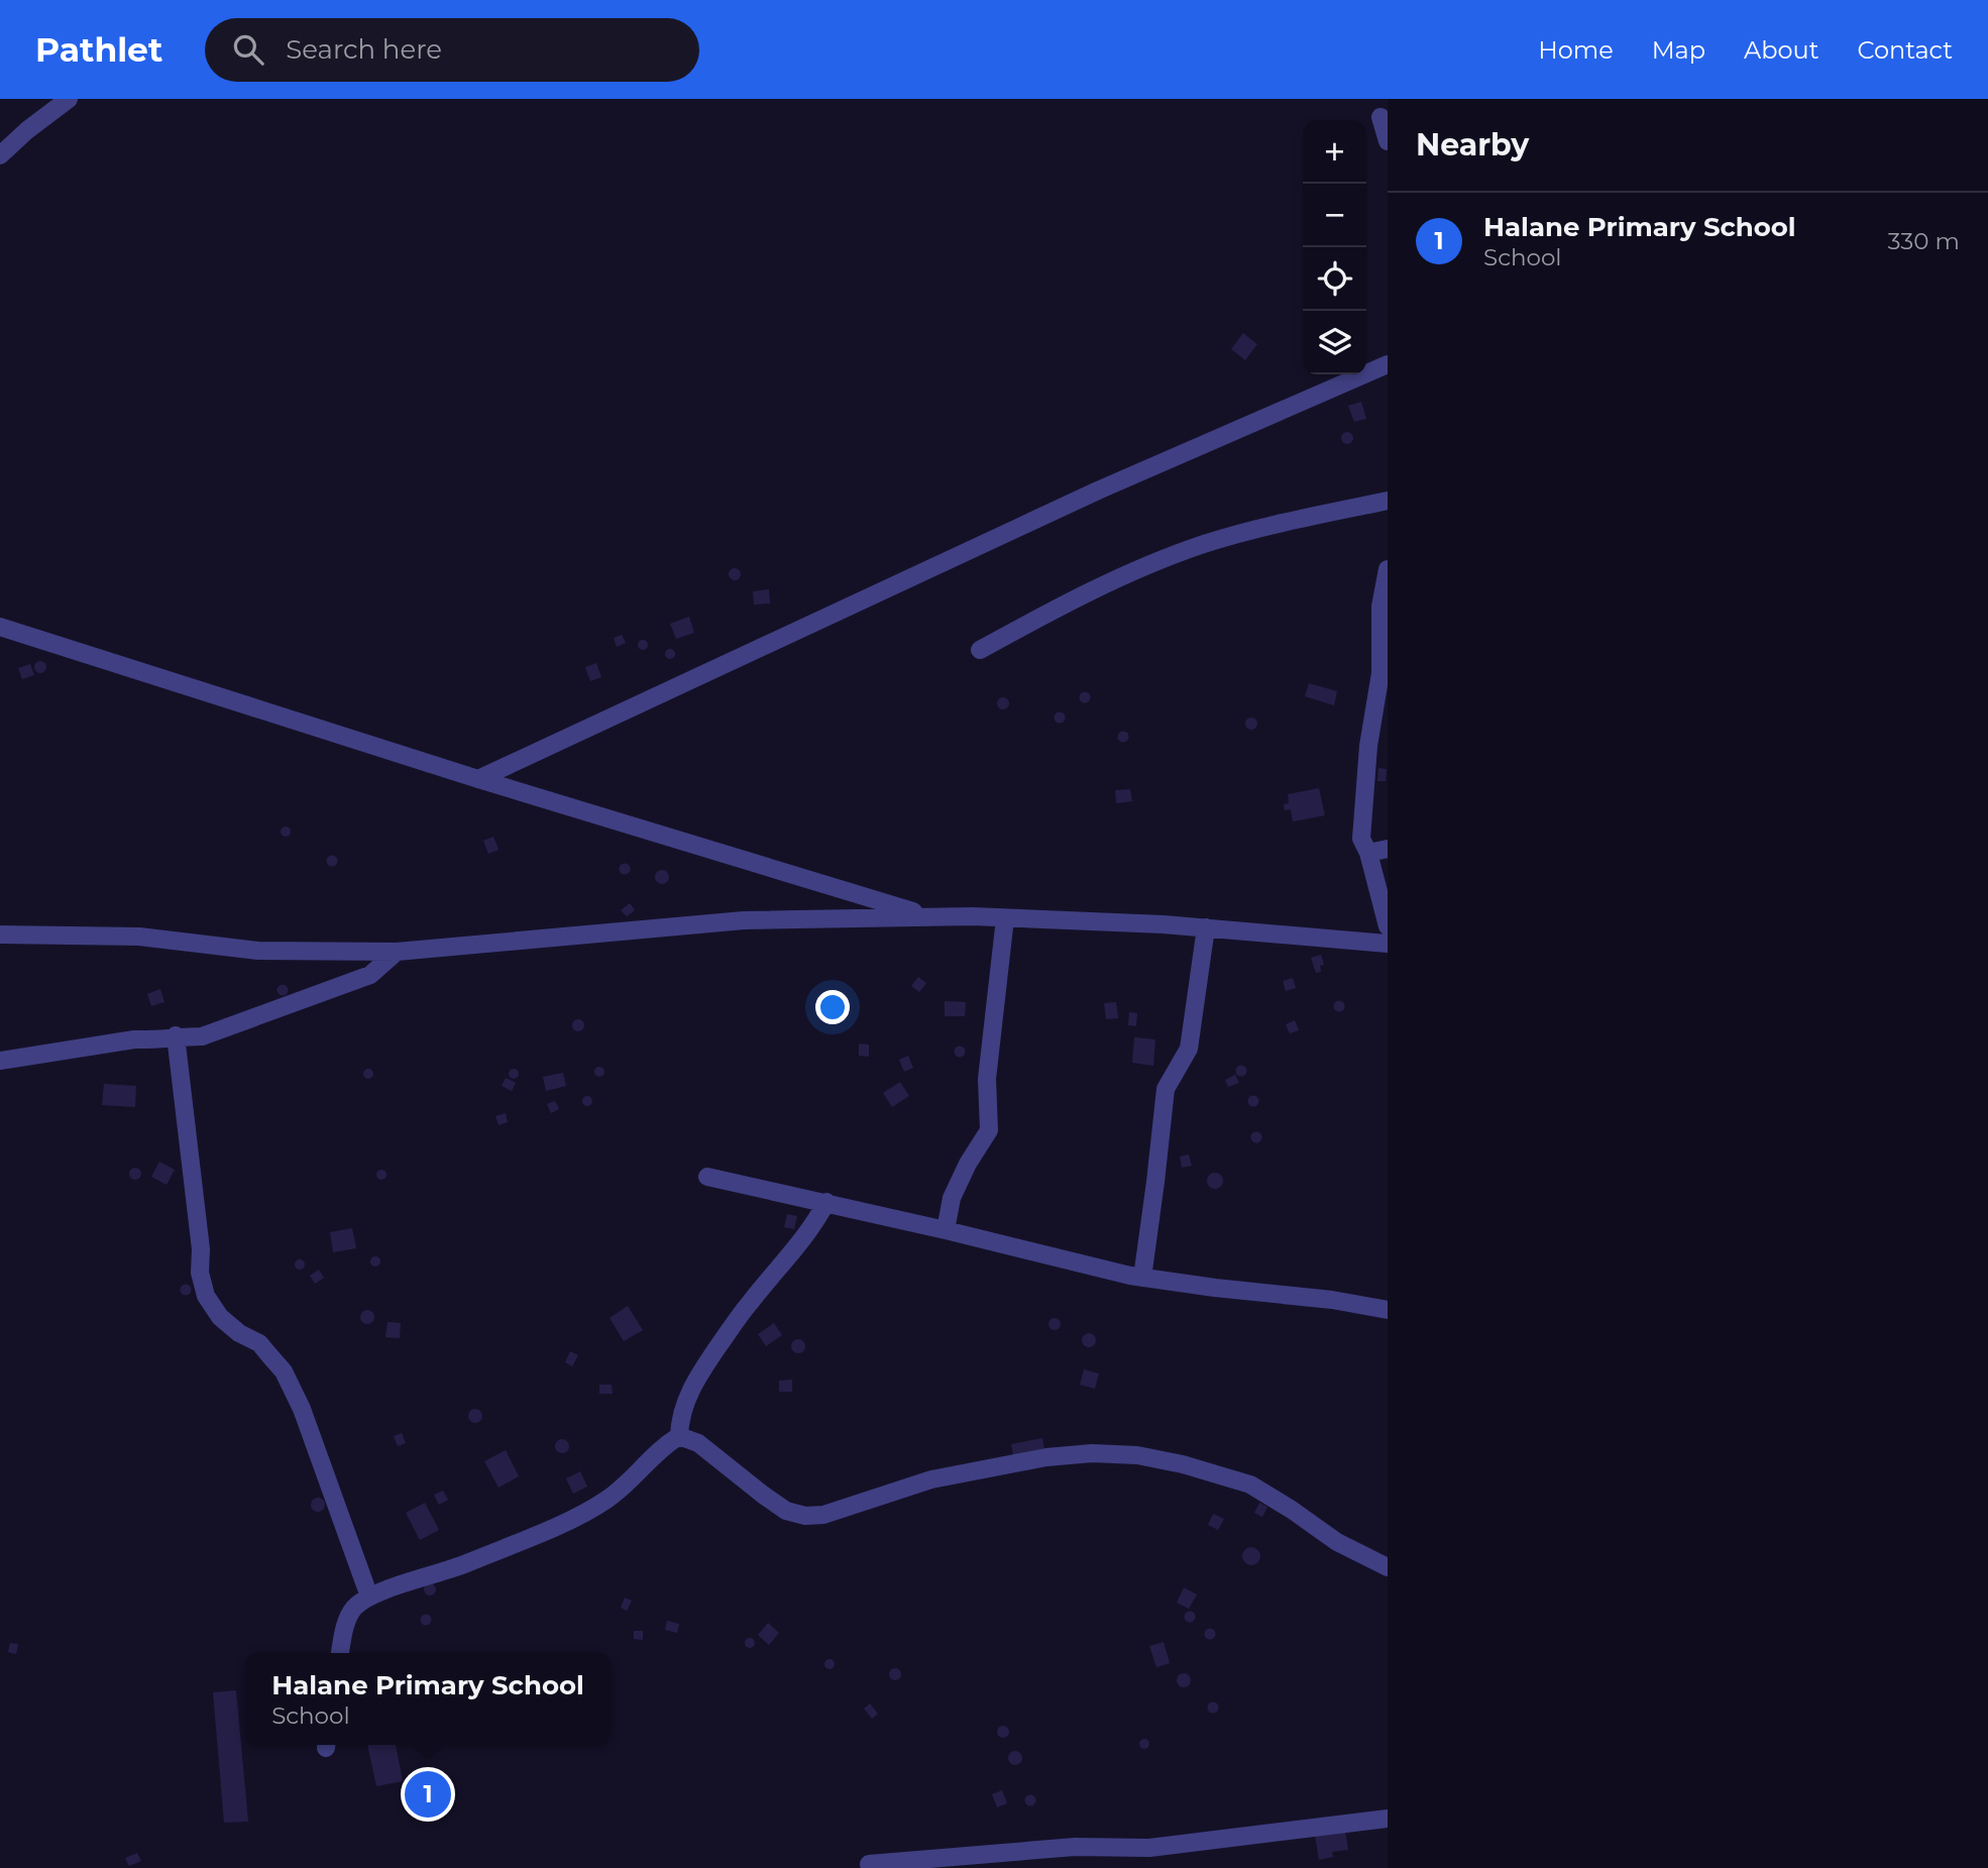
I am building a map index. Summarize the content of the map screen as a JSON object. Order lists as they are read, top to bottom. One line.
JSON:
{"page":{"header":"Pathlet","search":"Search here","nav":["Home","Map","About","Contact"],"heading":"Nearby","map_buttons":["+","−"],"list":[{"mark":"1","name":"Halane Primary School","note":"School","value":"330 m"}],"popup":["Halane Primary School","School"],"pins":"1"}}
